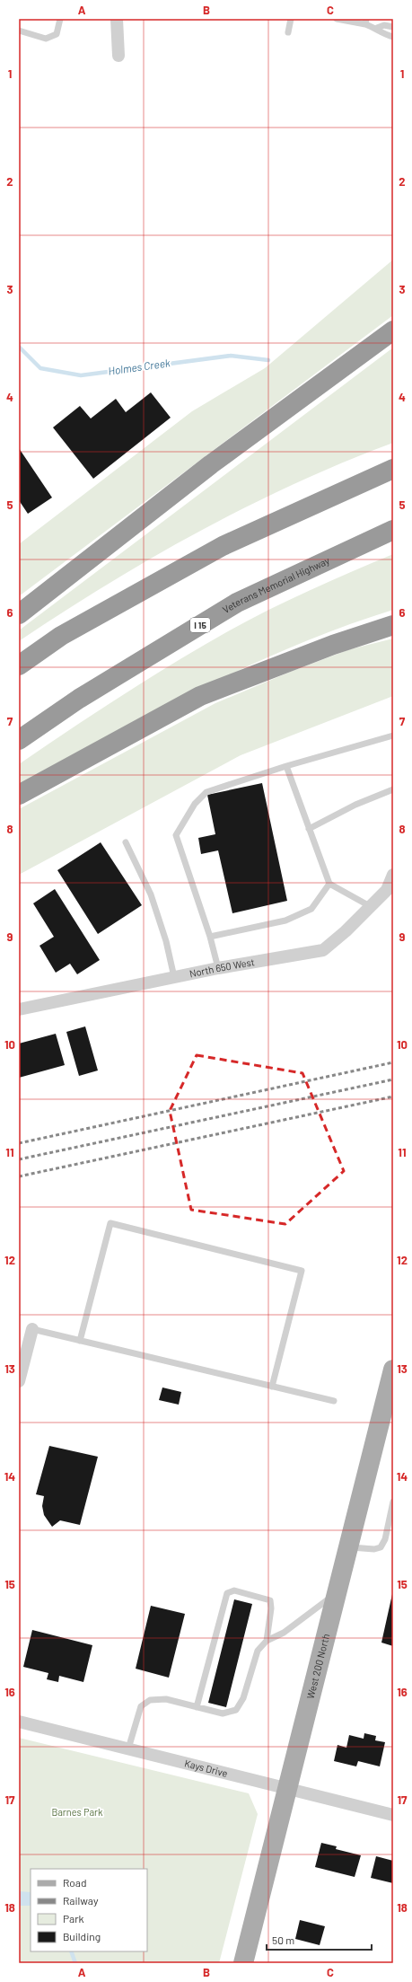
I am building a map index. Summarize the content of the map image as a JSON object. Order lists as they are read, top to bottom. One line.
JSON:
{"streets":{"highway":["Veterans Memorial Highway","I 15"],"main road":["West 200 North"],"street":["North 650 West","Kays Drive"]},"crossings":[["West 200 North","Kays Drive"]],"water":["Holmes Creek"],"parks":["Barnes Park"],"legend":["Road","Railway","Park","Building"],"scale_bar":"50 m","grid":{"columns":["A","B","C"],"rows":["1","2","3","4","5","6","7","8","9","10","11","12","13","14","15","16","17","18"]}}
